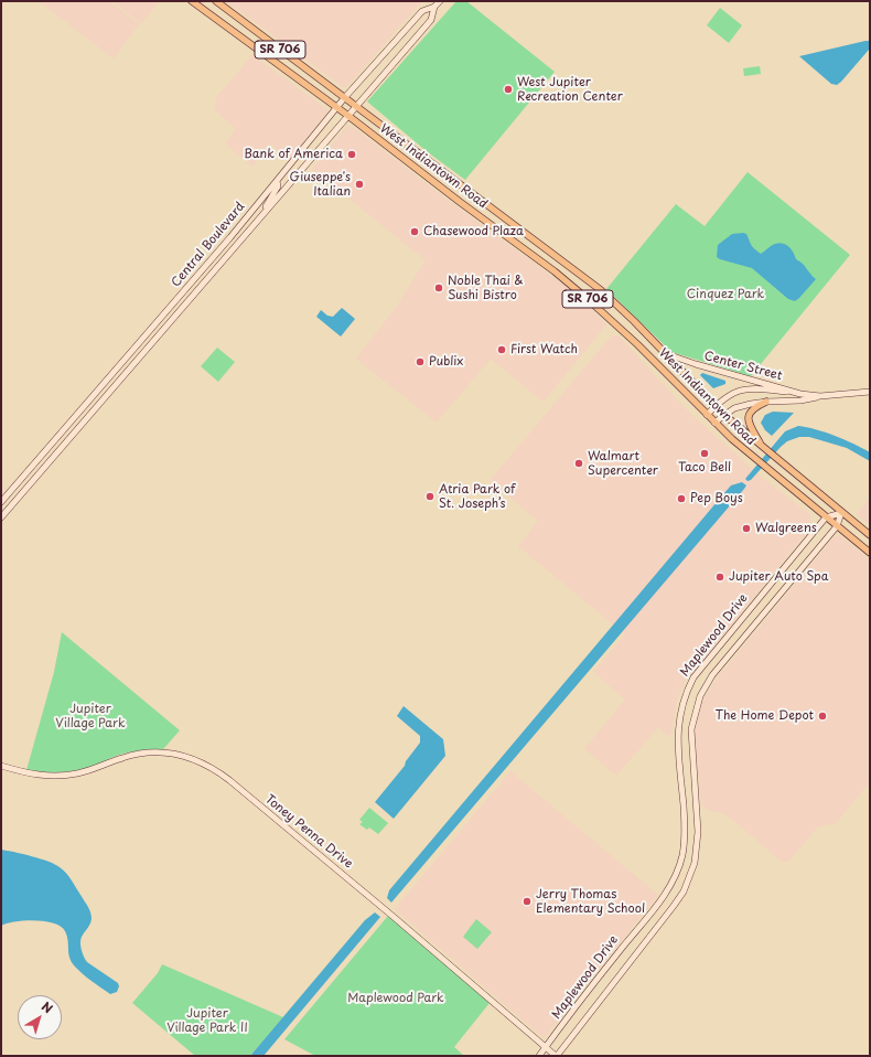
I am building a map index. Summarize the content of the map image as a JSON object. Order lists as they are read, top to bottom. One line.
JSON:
{"streets":{"main road":["SR 706","West Indiantown Road"],"street":["Central Boulevard","Center Street","Maplewood Drive","Toney Penna Drive"]},"crossings":[["West Indiantown Road","Central Boulevard"],["West Indiantown Road","Center Street"],["West Indiantown Road","Maplewood Drive"],["Maplewood Drive","Toney Penna Drive"]],"parks":["Cinquez Park","Jupiter Village Park","Maplewood Park","Jupiter Village Park II"],"places":["West Jupiter Recreation Center","Bank of America","Giuseppe's Italian","Chasewood Plaza","Noble Thai & Sushi Bistro","First Watch","Publix","Taco Bell","Walmart Supercenter","Atria Park of St. Joseph’s","Pep Boys","Walgreens","Jupiter Auto Spa","The Home Depot","Jerry Thomas Elementary School"],"north":"top right"}
